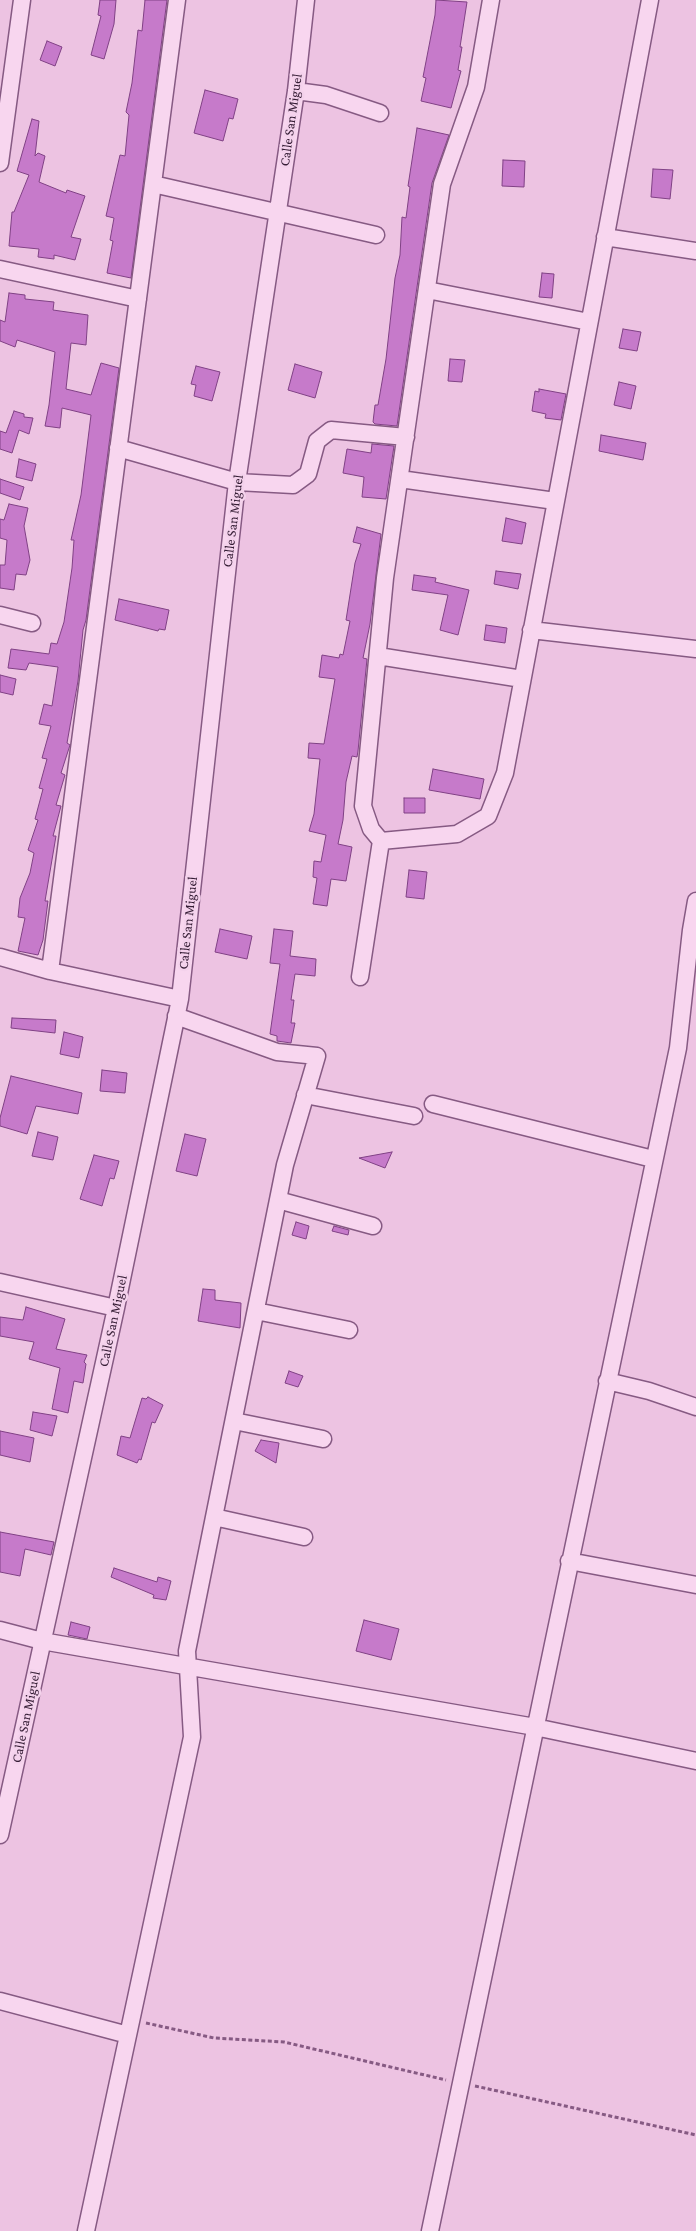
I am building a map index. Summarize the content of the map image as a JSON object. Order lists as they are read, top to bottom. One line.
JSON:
{"streets":{"street":["Calle San Miguel"]}}
